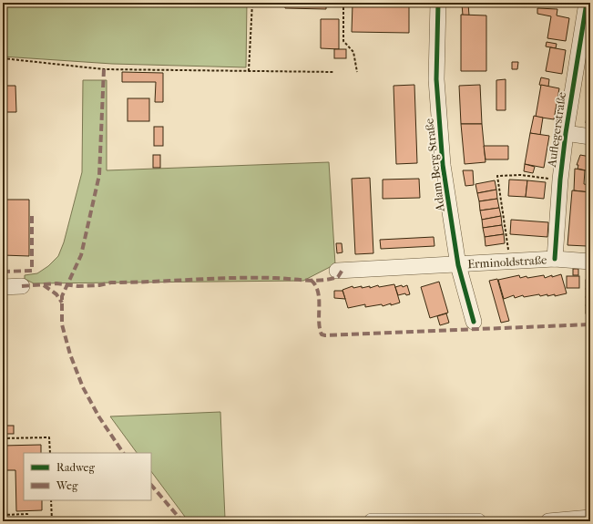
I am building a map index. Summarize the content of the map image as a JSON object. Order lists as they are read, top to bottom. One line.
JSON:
{"streets":{"street":["Auflegerstraße","Adam-Berg-Straße","Erminoldstraße"]},"crossings":[["Auflegerstraße","Erminoldstraße"],["Adam-Berg-Straße","Erminoldstraße"]],"legend":["Radweg","Weg"]}
